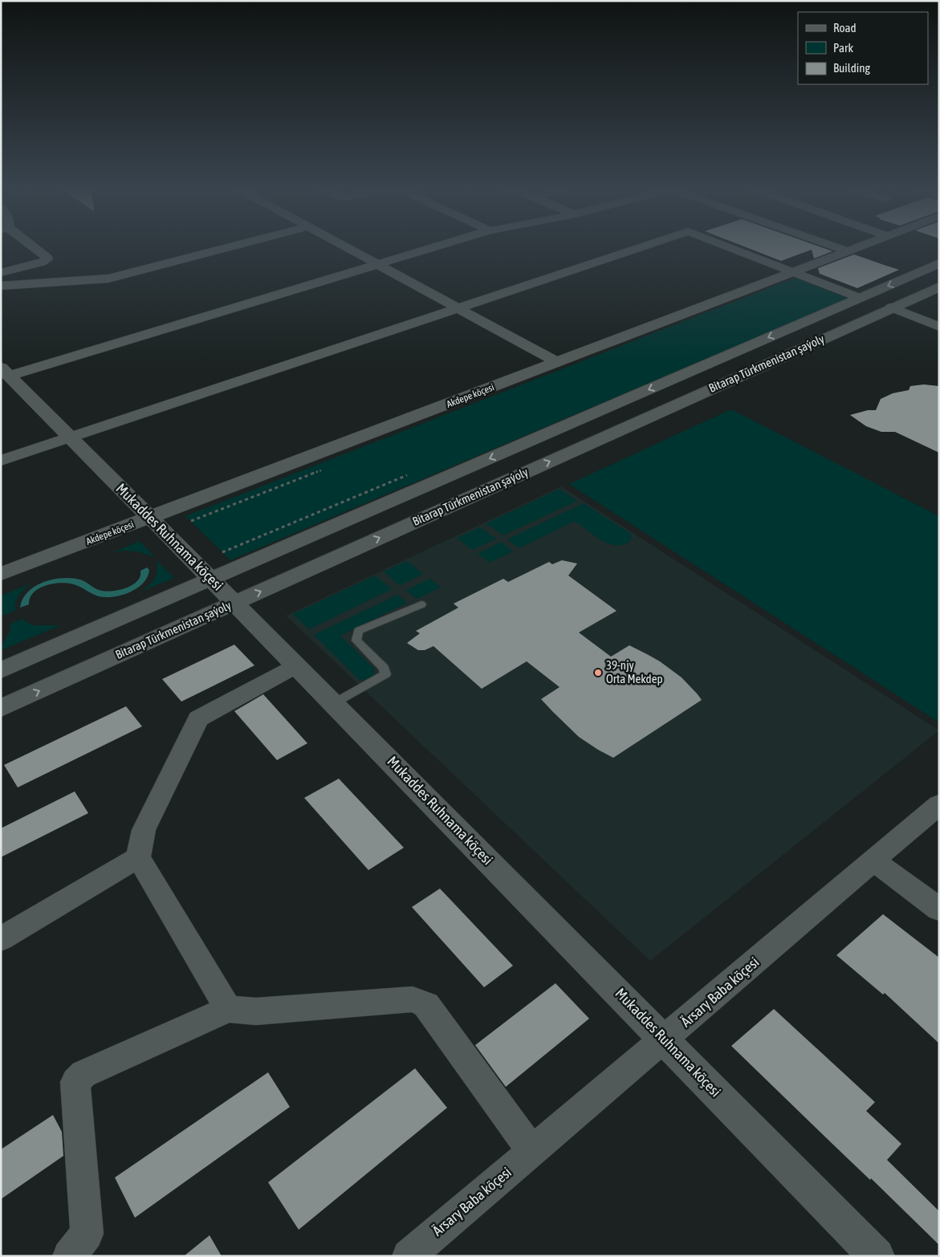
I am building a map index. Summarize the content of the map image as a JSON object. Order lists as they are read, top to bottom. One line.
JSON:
{"streets":{"street":["Bitarap Türkmenistan şaýoly","Akdepe köçesi","Mukaddes Ruhnama köçesi","Ärsary Baba köçesi"]},"crossings":[["Bitarap Türkmenistan şaýoly","Mukaddes Ruhnama köçesi"],["Akdepe köçesi","Mukaddes Ruhnama köçesi"],["Mukaddes Ruhnama köçesi","Ärsary Baba köçesi"]],"places":["39-njy Orta Mekdep"],"legend":["Road","Park","Building"]}
